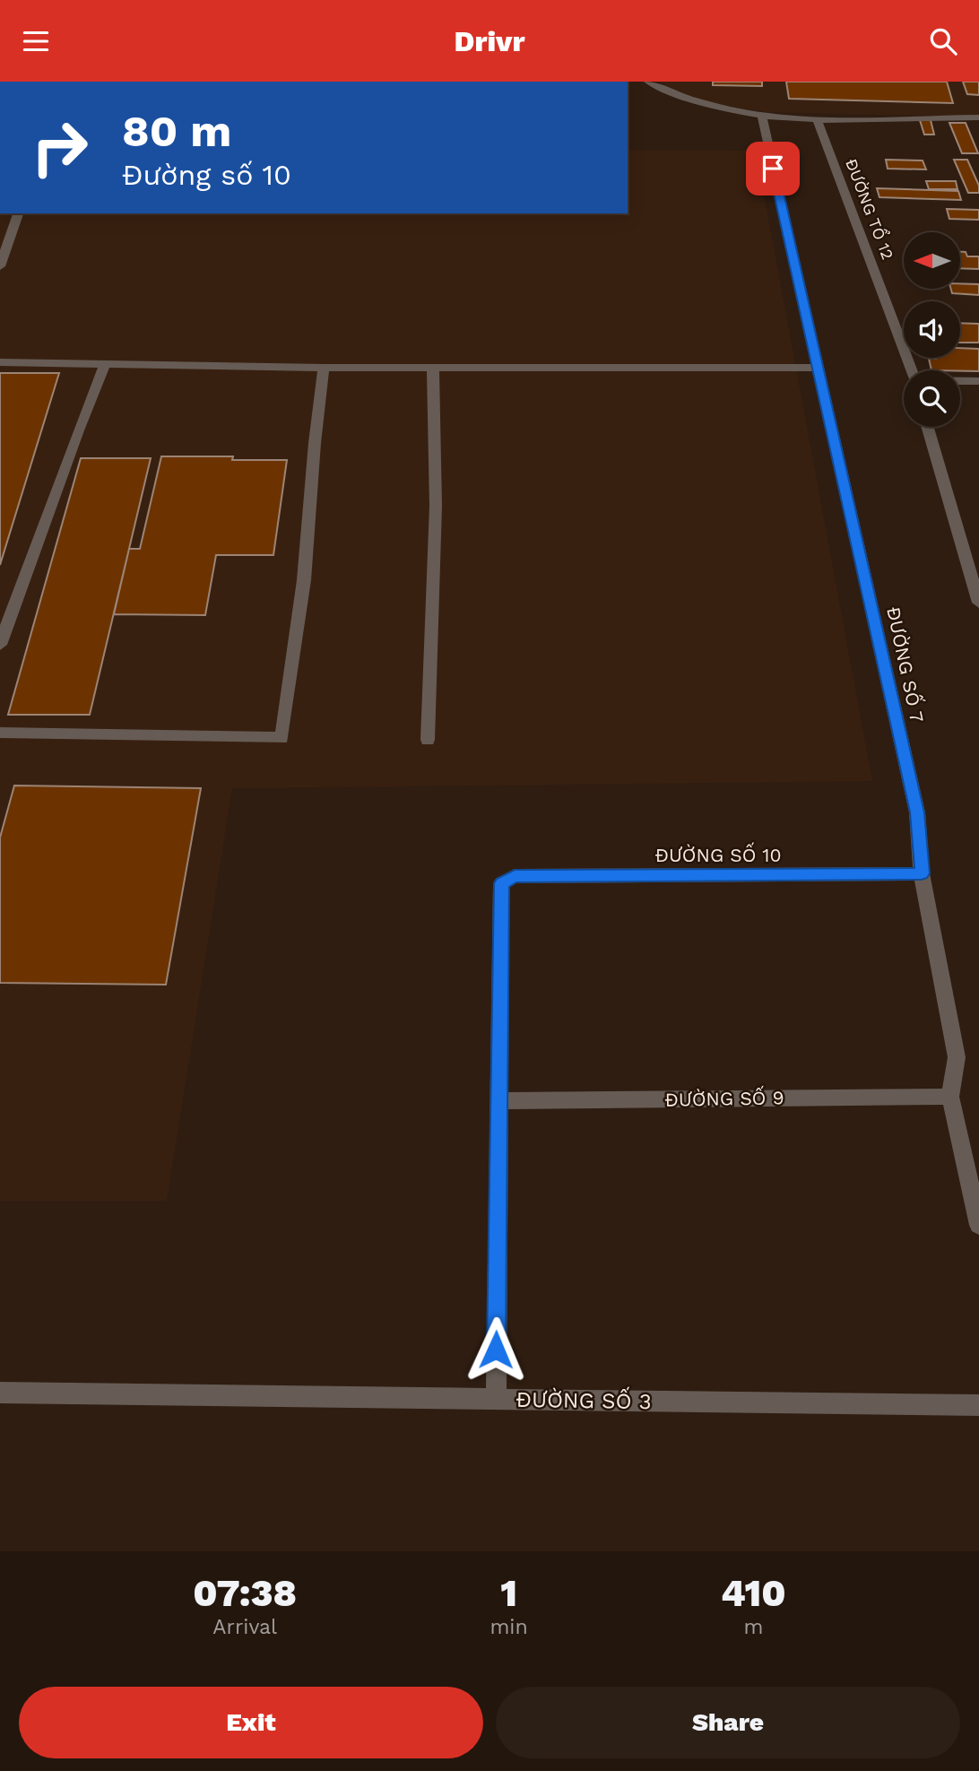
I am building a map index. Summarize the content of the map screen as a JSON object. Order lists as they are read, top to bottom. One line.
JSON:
{"streets":{"street":["ĐƯỜNG TỔ 12","ĐƯỜNG SỐ 7","ĐƯỜNG SỐ 10","ĐƯỜNG SỐ 9","ĐƯỜNG SỐ 3"]},"crossings":[["ĐƯỜNG SỐ 7","ĐƯỜNG SỐ 10"],["ĐƯỜNG SỐ 7","ĐƯỜNG SỐ 9"],["ĐƯỜNG SỐ 10","ĐƯỜNG SỐ 9"]],"north":"left","page":{"header":"Drivr","turn":["80 m","Đường số 10"],"eta":["07:38","Arrival","1","min","410","m"],"buttons":["Exit","Share"]}}
